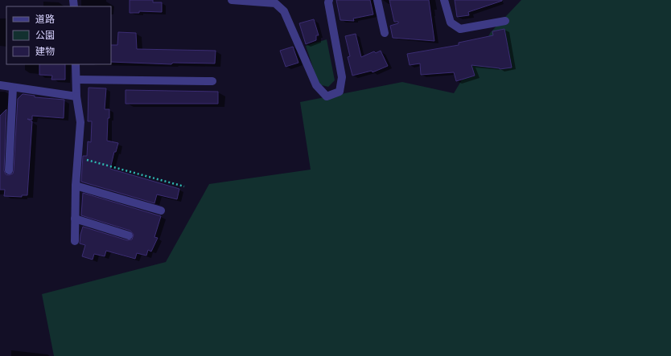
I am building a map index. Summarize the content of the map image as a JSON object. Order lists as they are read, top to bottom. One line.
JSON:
{"legend":["道路","公園","建物"]}
